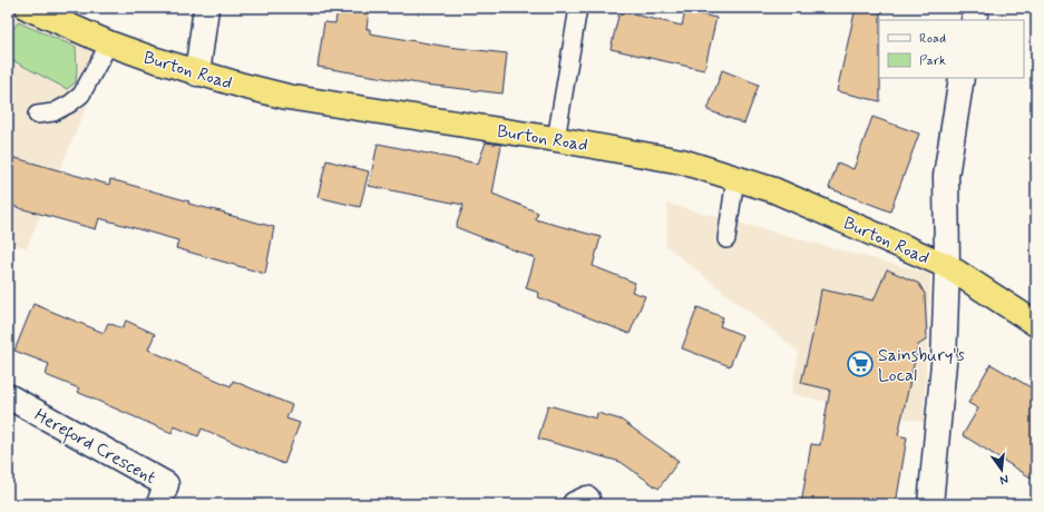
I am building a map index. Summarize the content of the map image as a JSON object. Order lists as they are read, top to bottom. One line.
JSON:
{"streets":{"highway":["Burton Road"],"street":["Hereford Crescent"]},"places":{"supermarket":["Sainsbury's Local"]},"legend":["Road","Park"],"north":"bottom"}
